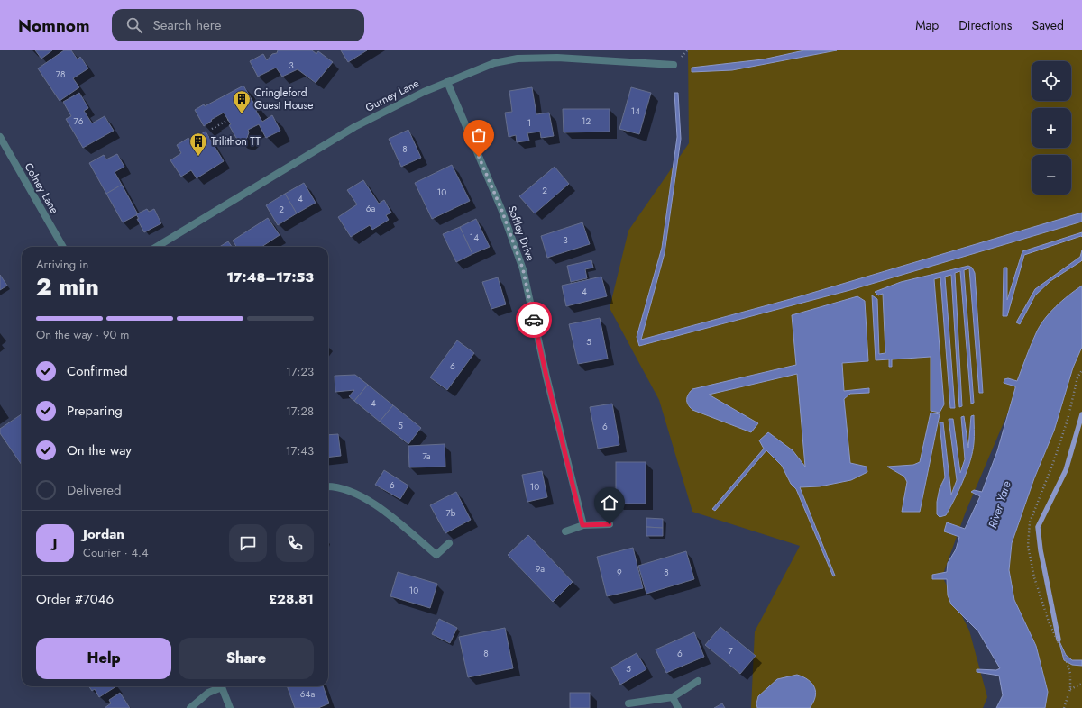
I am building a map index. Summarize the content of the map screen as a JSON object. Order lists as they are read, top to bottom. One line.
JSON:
{"streets":{"street":["Gurney Lane","Colney Lane","Softley Drive"]},"crossings":[["Gurney Lane","Softley Drive"]],"water":["River Yare"],"places":{"building":["Cringleford Guest House","Trilithon TT"]},"house_numbers":["3","78","14","76","12","1","8","2","10","4","6a","2","14","3","4","5","6","4","5","6","7a","6","10","7b","9a","9","8","10","7","8","6","5","64a"],"page":{"header":"Nomnom","search":"Search here","nav":["Map","Directions","Saved"],"map_buttons":["+","−"],"heading":["2 min","Arriving in","17:48–17:53"],"panel":["Jordan","Courier · 4.4","Order #7046","£28.81"],"bar":"On the way · 90 m","list":[["Confirmed","17:23"],["Preparing","17:28"],["On the way","17:43"],"Delivered"],"round":"J","buttons":["Help","Share"]}}
